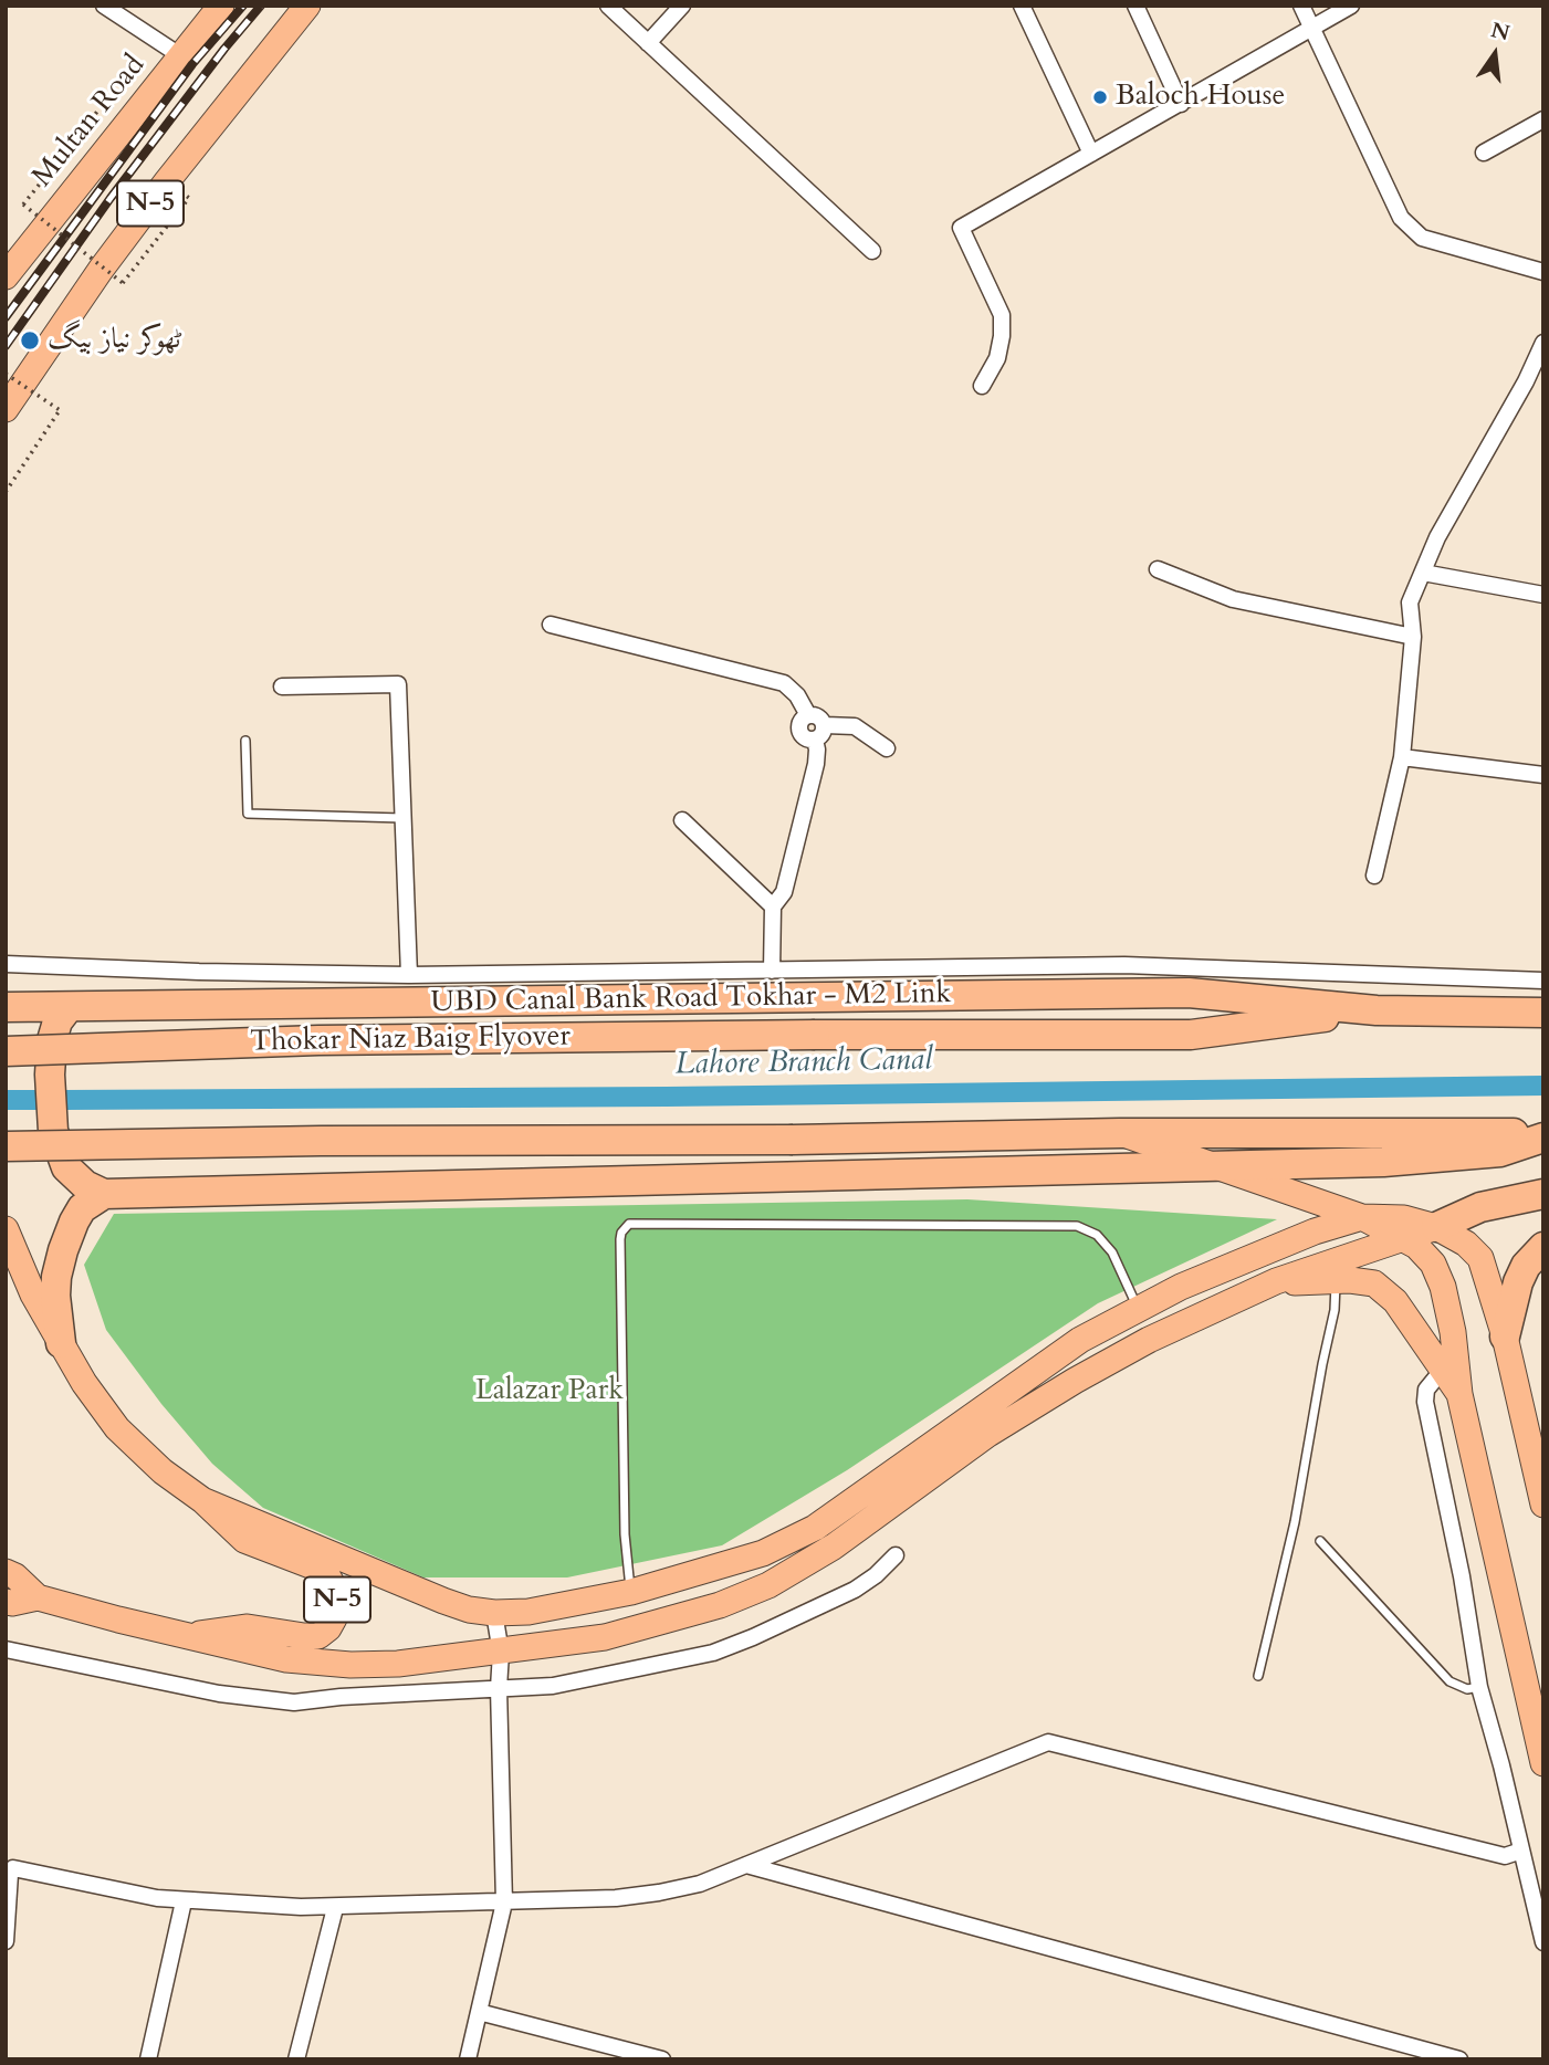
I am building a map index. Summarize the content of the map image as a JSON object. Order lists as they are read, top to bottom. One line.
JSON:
{"streets":{"highway":["UBD Canal Bank Road Tokhar - M2 Link","Thokar Niaz Baig Flyover"],"main road":["Multan Road","N-5"]},"crossings":[["UBD Canal Bank Road Tokhar - M2 Link","Thokar Niaz Baig Flyover"]],"water":["Lahore Branch Canal"],"parks":["Lalazar Park"],"places":["Baloch House","ٹھوکر نیاز بیگ"],"north":"top"}
